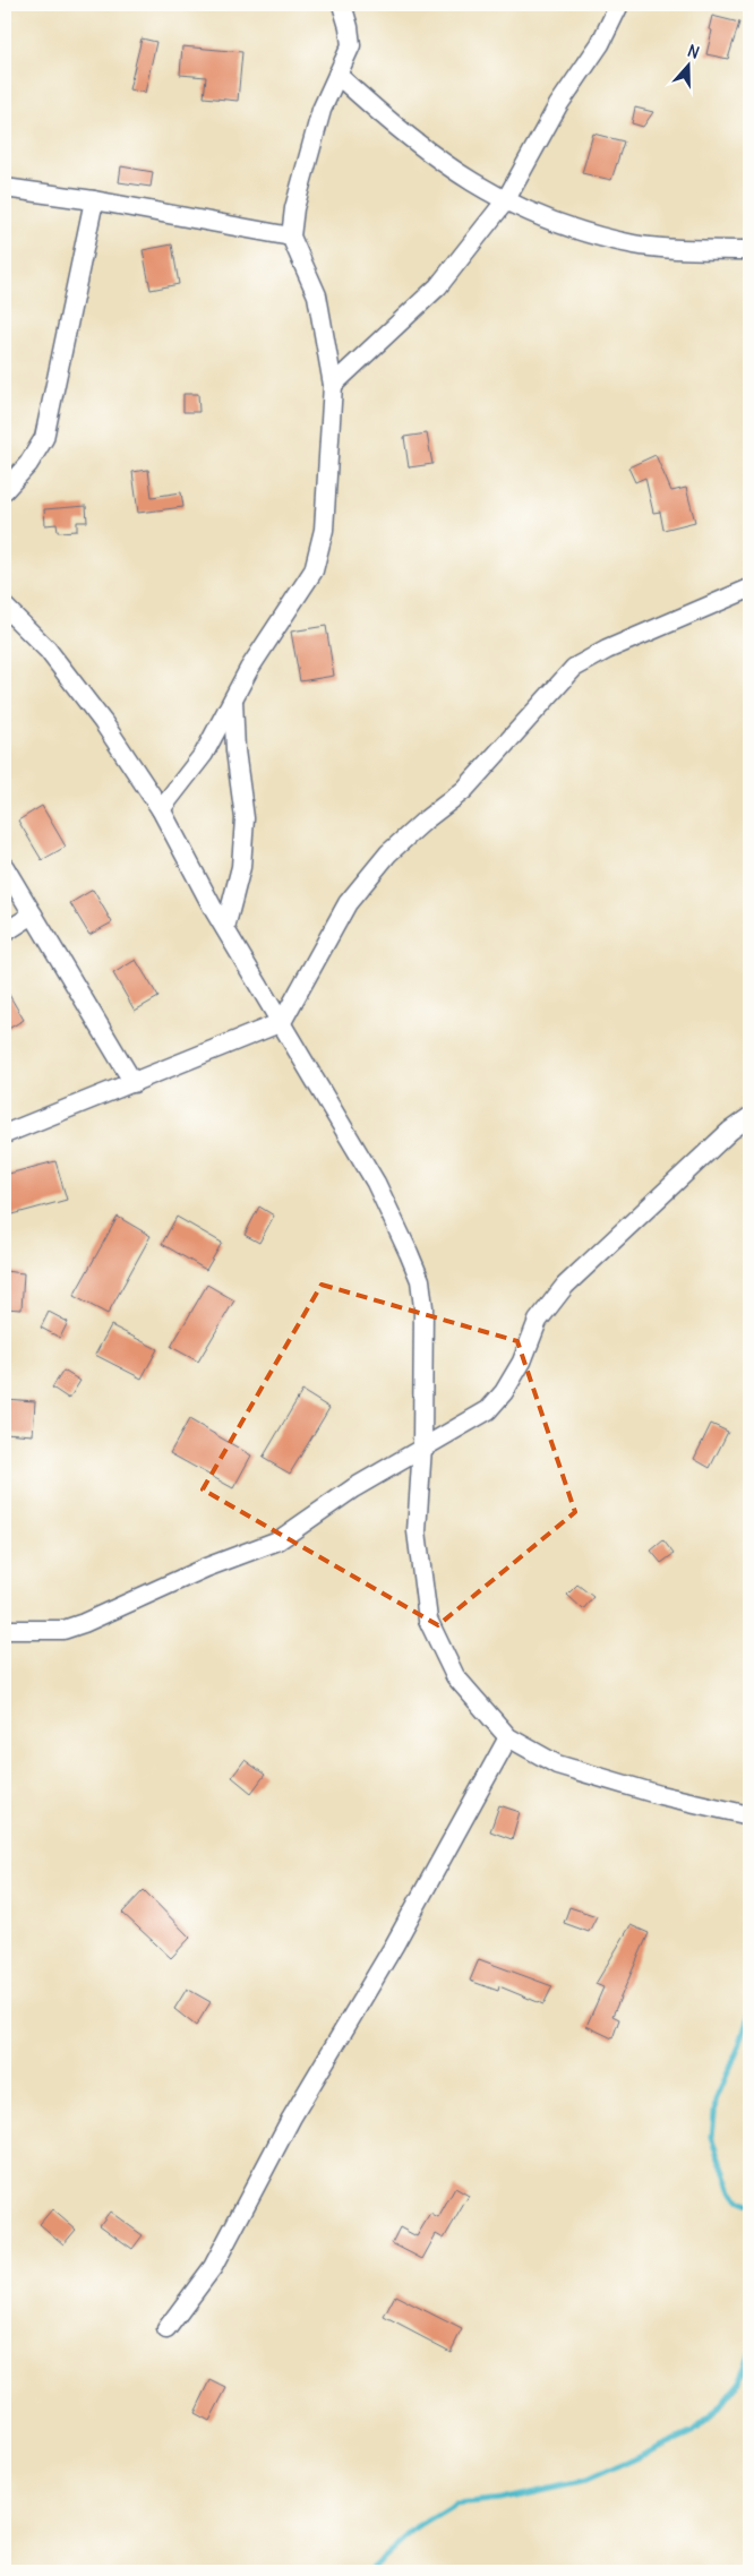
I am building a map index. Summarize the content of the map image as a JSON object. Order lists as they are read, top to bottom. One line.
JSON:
{"north":"top"}
